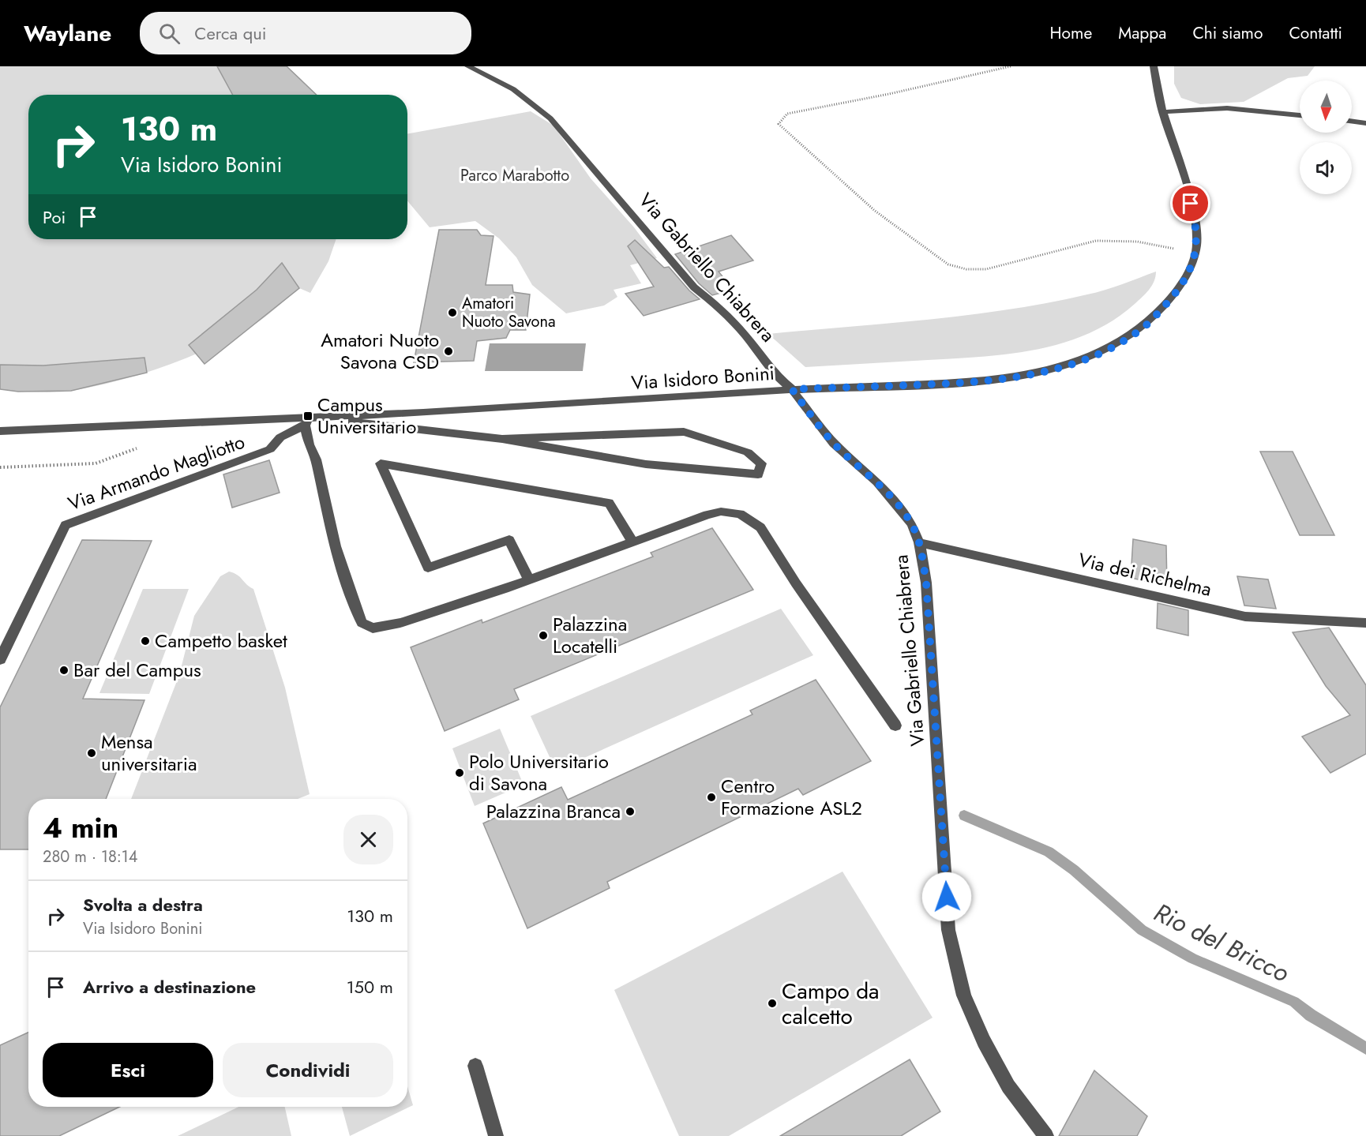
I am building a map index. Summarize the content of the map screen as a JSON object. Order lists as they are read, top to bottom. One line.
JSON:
{"streets":{"street":["Via Gabriello Chiabrera","Via Isidoro Bonini","Via Armando Magliotto","Via dei Richelma"]},"crossings":[["Via Gabriello Chiabrera","Via Isidoro Bonini"],["Via Gabriello Chiabrera","Via dei Richelma"],["Via Isidoro Bonini","Via Armando Magliotto"]],"water":["Rio del Bricco"],"parks":["Parco Marabotto"],"places":{"other":["Amatori Nuoto Savona","Amatori Nuoto Savona CSD","Palazzina Locatelli","Campetto basket","Bar del Campus","Mensa universitaria","Polo Universitario di Savona","Centro Formazione ASL2","Palazzina Branca","Campo da calcetto"],"transit":["Campus Universitario"]},"north":"bottom","page":{"header":"Waylane","search":"Cerca qui","nav":["Home","Mappa","Chi siamo","Contatti"],"turn":["130 m","Via Isidoro Bonini"],"then":"Poi","heading":["4 min","280 m · 18:14"],"list":[{"name":"Svolta a destra","note":"Via Isidoro Bonini","value":"130 m"},{"name":"Arrivo a destinazione","value":"150 m"}],"buttons":["Esci","Condividi"]}}
